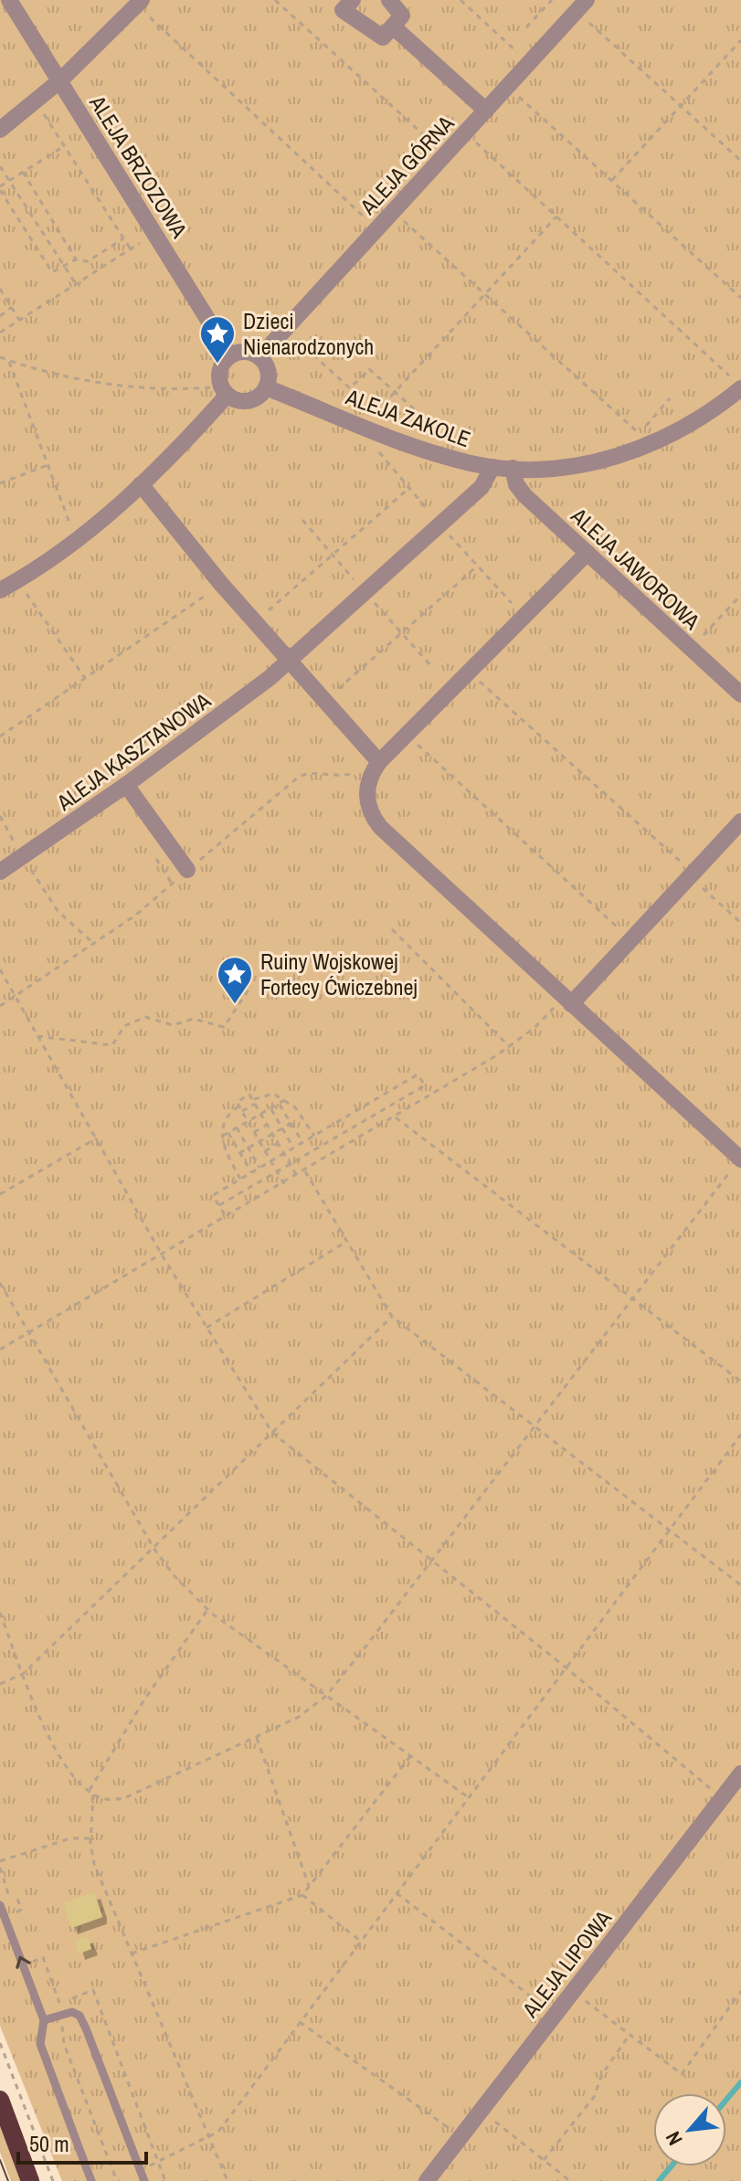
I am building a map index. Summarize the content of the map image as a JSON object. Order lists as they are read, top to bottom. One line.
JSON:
{"streets":{"street":["ALEJA GÓRNA","ALEJA BRZOZOWA","ALEJA ZAKOLE","ALEJA JAWOROWA","ALEJA KASZTANOWA","ALEJA LIPOWA"]},"crossings":[["ALEJA GÓRNA","ALEJA BRZOZOWA"],["ALEJA GÓRNA","ALEJA ZAKOLE"],["ALEJA BRZOZOWA","ALEJA ZAKOLE"],["ALEJA ZAKOLE","ALEJA JAWOROWA"],["ALEJA ZAKOLE","ALEJA KASZTANOWA"]],"places":{"place":["Dzieci Nienarodzonych","Ruiny Wojskowej Fortecy Ćwiczebnej"]},"scale_bar":"50 m","north":"bottom left"}
